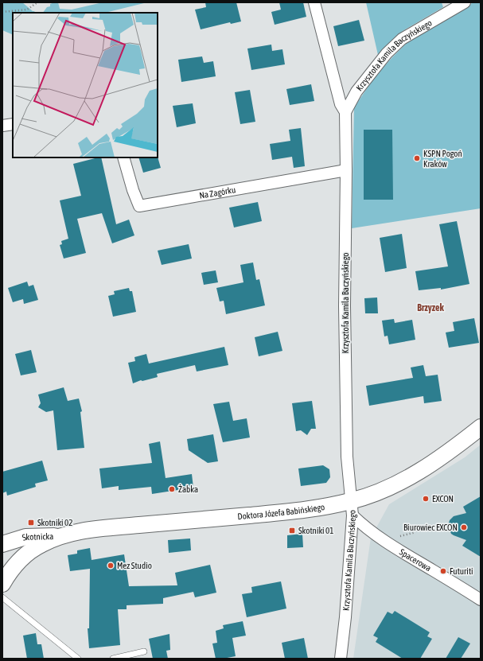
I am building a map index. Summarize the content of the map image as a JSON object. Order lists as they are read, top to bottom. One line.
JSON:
{"streets":{"main road":["Doktora Józefa Babińskiego","Skotnicka"],"street":["Krzysztofa Kamila Baczyńskiego","Na Zagórku","Spacerowa"]},"crossings":[["Krzysztofa Kamila Baczyńskiego","Na Zagórku"],["Krzysztofa Kamila Baczyńskiego","Doktora Józefa Babińskiego"],["Krzysztofa Kamila Baczyńskiego","Spacerowa"],["Doktora Józefa Babińskiego","Skotnicka"],["Doktora Józefa Babińskiego","Spacerowa"]],"districts":["Brzyzek"],"places":{"other":["KSPN Pogoń Kraków","Żabka","EXCON","Biurowiec EXCON","Mez Studio","Futuriti"],"transit":["Skotniki 02","Skotniki 01"]}}
